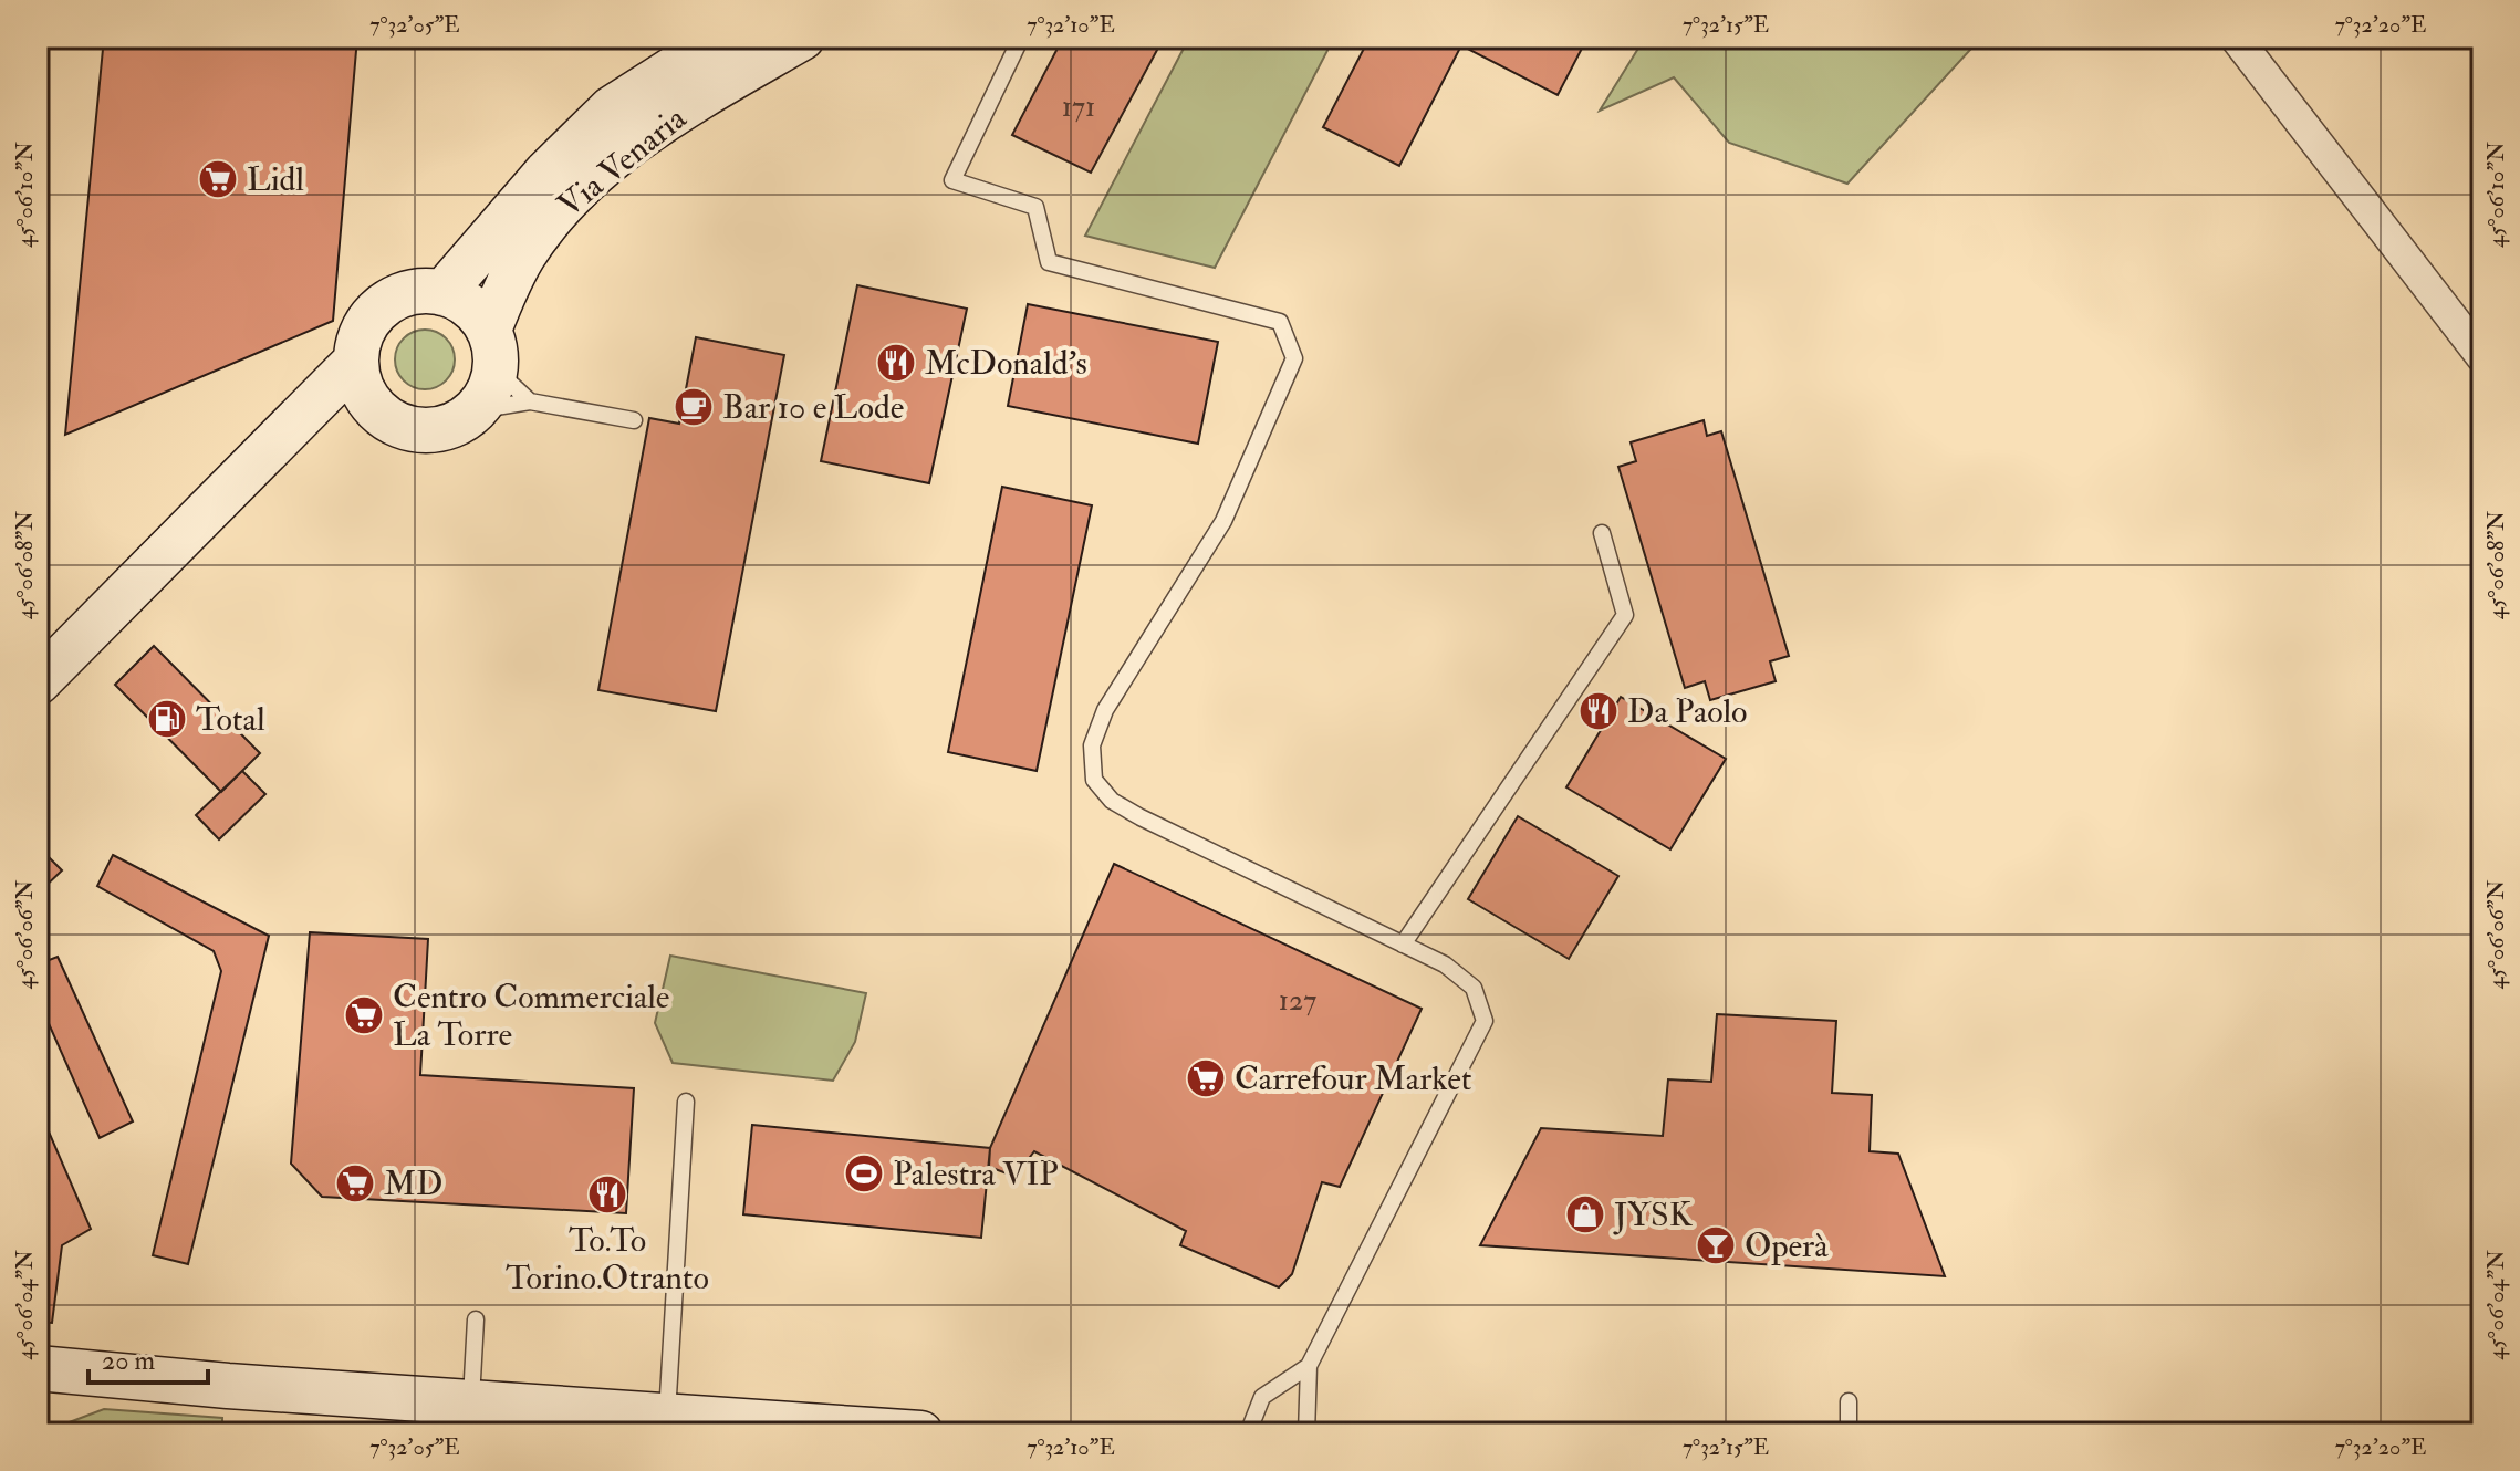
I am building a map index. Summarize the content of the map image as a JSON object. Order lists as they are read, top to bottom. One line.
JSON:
{"streets":{"main road":["Via Venaria"]},"places":{"supermarket":["Lidl","Centro Commerciale La Torre","Carrefour Market","MD"],"restaurant":["McDonald's","Da Paolo","To.To Torino.Otranto"],"cafe":["Bar 10 e Lode"],"fuel station":["Total"],"sports":["Palestra VIP"],"shop":["JYSK"],"bar":["Operà"]},"house_numbers":["171","127"],"scale_bar":"20 m","coordinates":["7°32'05\"E","7°32'10\"E","7°32'15\"E","7°32'20\"E","45°06'10\"N","45°06'08\"N","45°06'06\"N","45°06'04\"N"]}
